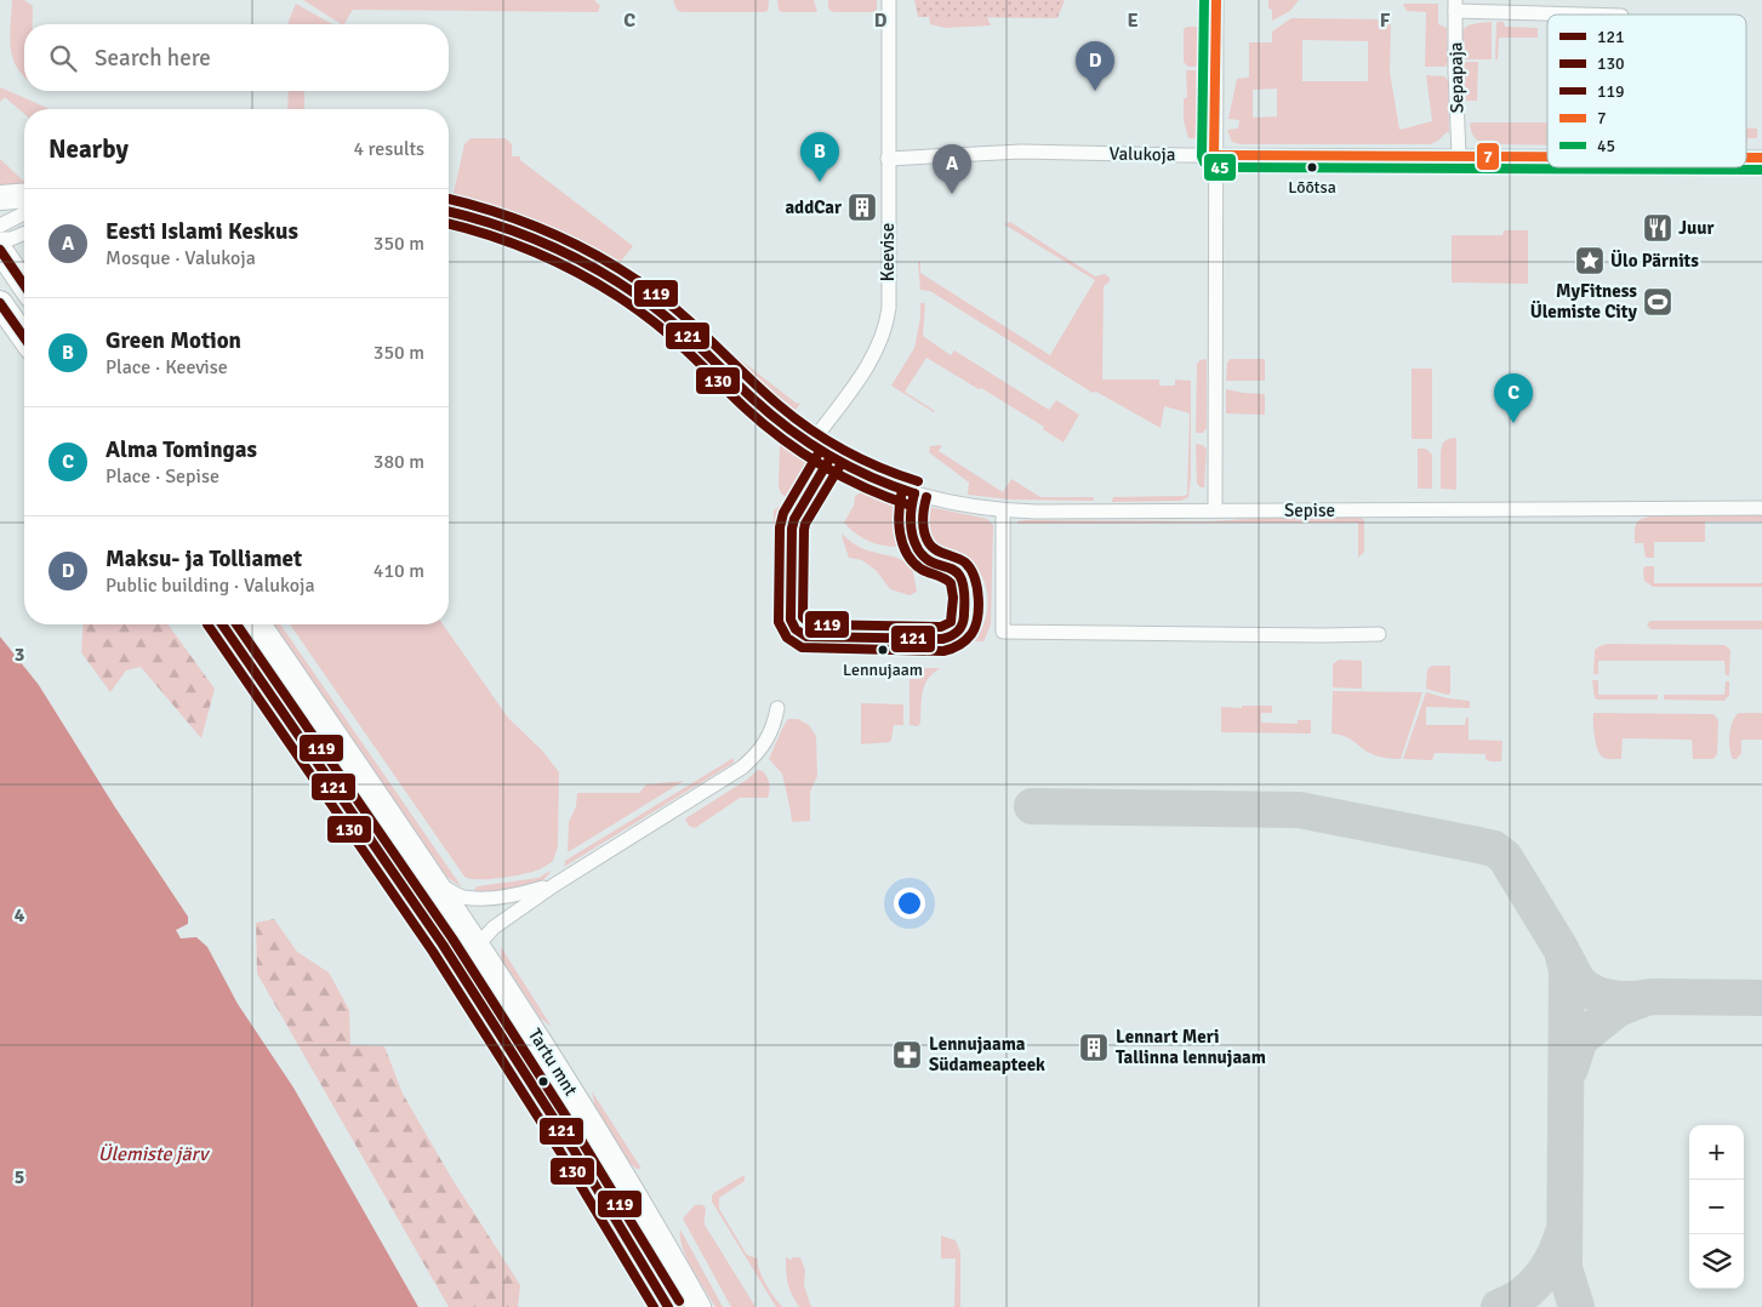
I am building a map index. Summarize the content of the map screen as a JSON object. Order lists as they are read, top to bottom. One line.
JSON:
{"streets":{"highway":["Tartu mnt"],"street":["Sepapaja","Valukoja","Keevise","Sepise"]},"crossings":[["Sepapaja","Valukoja"],["Valukoja","Keevise"],["Keevise","Sepise"]],"water":["Ülemiste järv"],"places":{"other":["Lõõtsa","Lennujaam"],"building":["addCar","Lennart Meri Tallinna lennujaam"],"restaurant":["Juur"],"place":["Ülo Pärnits"],"sports":["MyFitness Ülemiste City"],"pharmacy":["Lennujaama Südameapteek"]},"lines":["transit line 7","transit line 45","transit line 119","transit line 121","transit line 130"],"legend":["121","130","119","7","45"],"page":{"search":"Search here","pins":["D","B","A","C"],"heading":["Nearby","4 results"],"list":[{"mark":"A","name":"Eesti Islami Keskus","note":"Mosque · Valukoja","value":"350 m"},{"mark":"B","name":"Green Motion","note":"Place · Keevise","value":"350 m"},{"mark":"C","name":"Alma Tomingas","note":"Place · Sepise","value":"380 m"},{"mark":"D","name":"Maksu- ja Tolliamet","note":"Public building · Valukoja","value":"410 m"}],"map_buttons":["+","−"]},"grid":{"columns":["C","D","E","F"],"rows":["3","4","5"]}}
